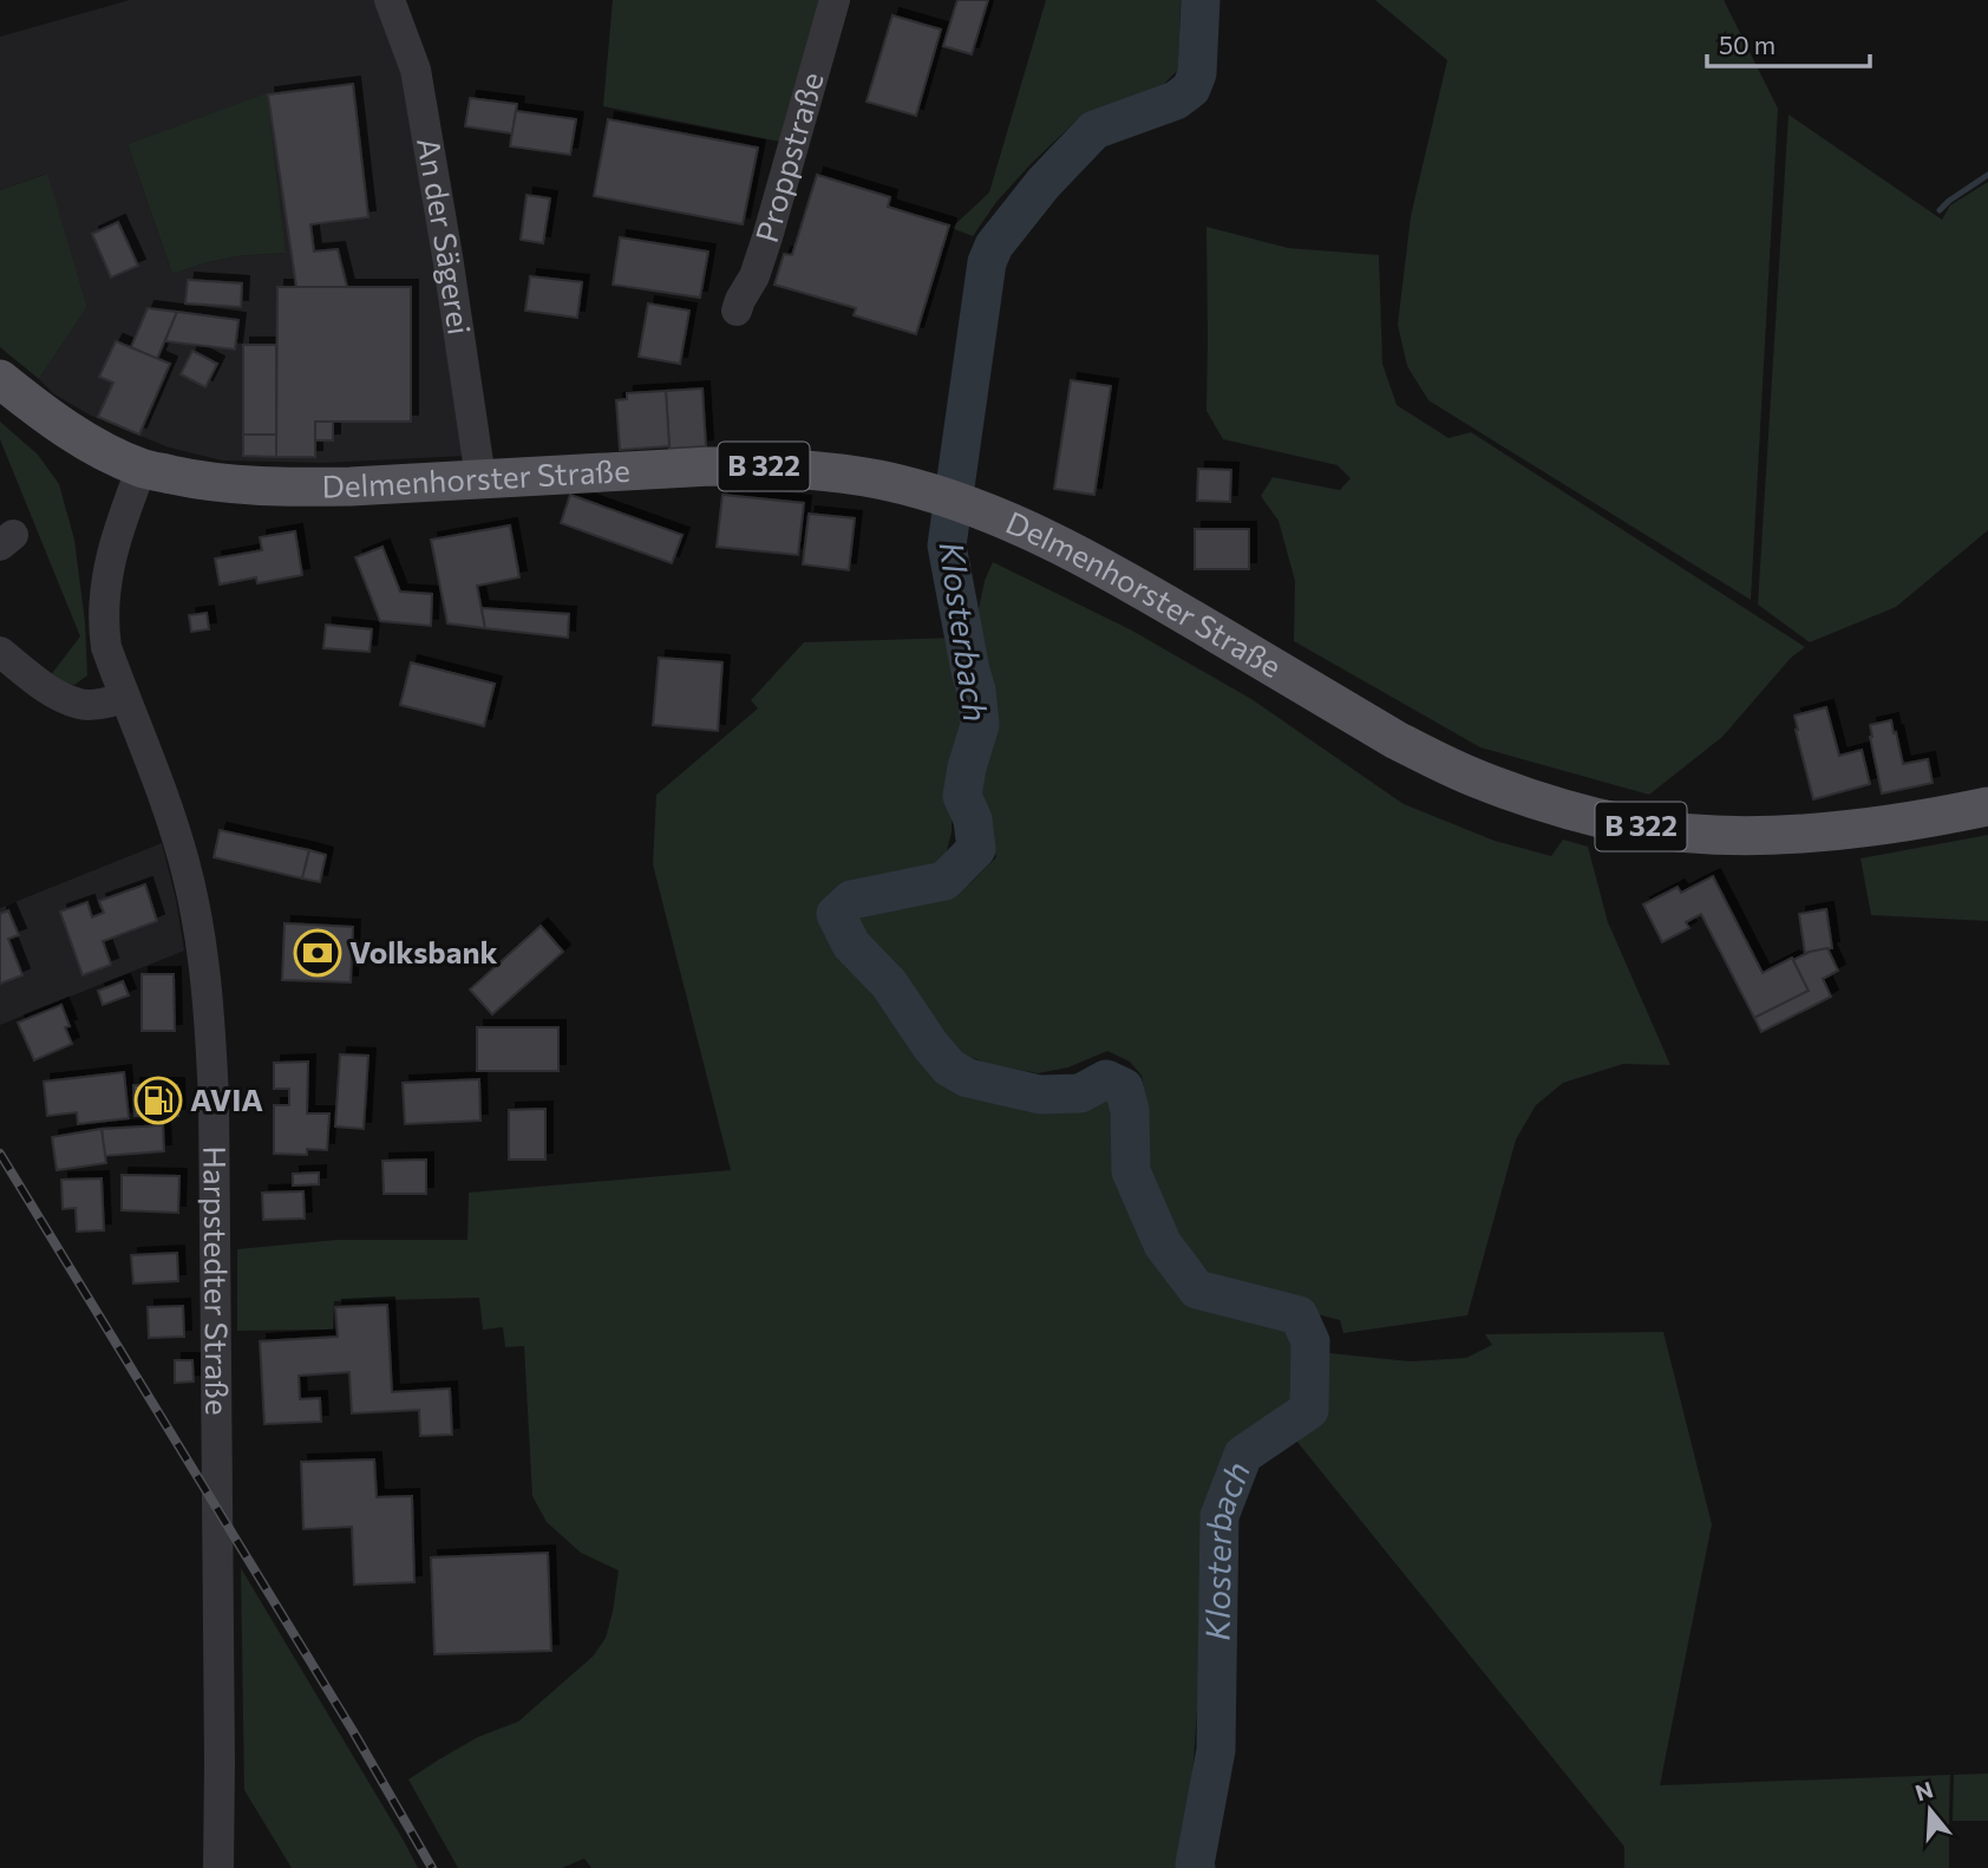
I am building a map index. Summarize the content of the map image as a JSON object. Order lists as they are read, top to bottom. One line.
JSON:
{"streets":{"main road":["B 322","Delmenhorster Straße"],"street":["Proppstraße","An der Sägerei","Harpstedter Straße"]},"crossings":[["An der Sägerei","Delmenhorster Straße"],["Delmenhorster Straße","Harpstedter Straße"]],"water":["Klosterbach"],"places":{"bank":["Volksbank"],"fuel station":["AVIA"]},"scale_bar":"50 m","north":"top"}
